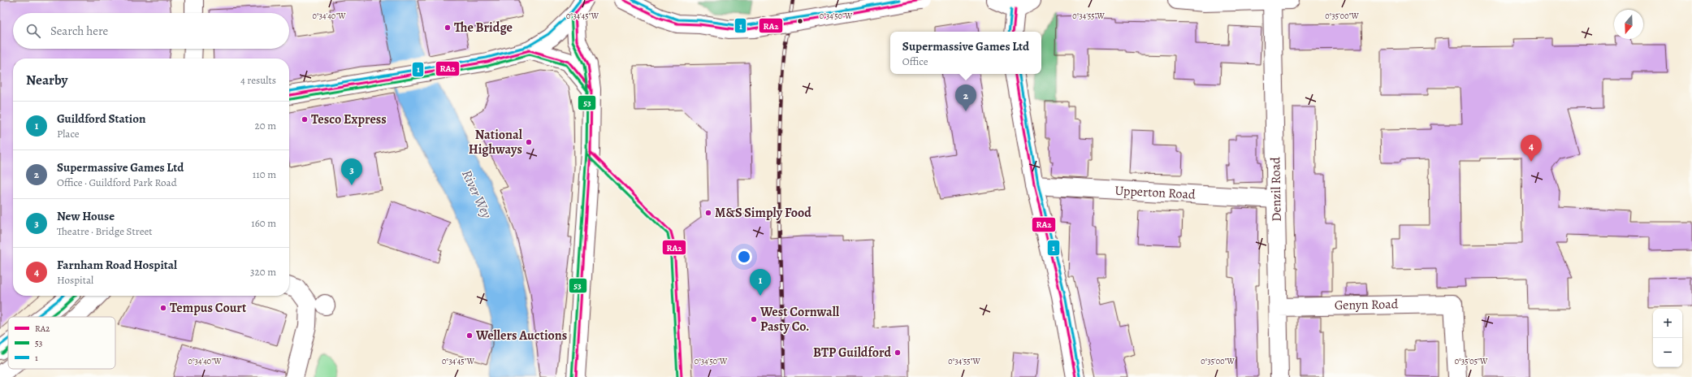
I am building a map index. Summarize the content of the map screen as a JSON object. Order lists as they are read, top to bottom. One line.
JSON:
{"streets":{"street":["Denzil Road","Upperton Road","Genyn Road"]},"crossings":[["Denzil Road","Upperton Road"],["Denzil Road","Genyn Road"]],"water":["River Wey"],"places":["The Bridge","Tesco Express","National Highways","M&S Simply Food","Tempus Court","West Cornwall Pasty Co.","Wellers Auctions","BTP Guildford"],"lines":["transit line RA2","transit line 1","transit line 53"],"legend":["RA2","53","1"],"north":"bottom","page":{"search":"Search here","popup":["Supermassive Games Ltd","Office"],"heading":["Nearby","4 results"],"pins":["2","4","3","1"],"list":[{"mark":"1","name":"Guildford Station","note":"Place","value":"20 m"},{"mark":"2","name":"Supermassive Games Ltd","note":"Office · Guildford Park Road","value":"110 m"},{"mark":"3","name":"New House","note":"Theatre · Bridge Street","value":"160 m"},{"mark":"4","name":"Farnham Road Hospital","note":"Hospital","value":"320 m"}],"map_buttons":["+","−"]},"coordinates":["0°34'40\"W","0°34'55\"W","0°35'00\"W","0°34'45\"W","0°34'50\"W","0°35'05\"W"]}
